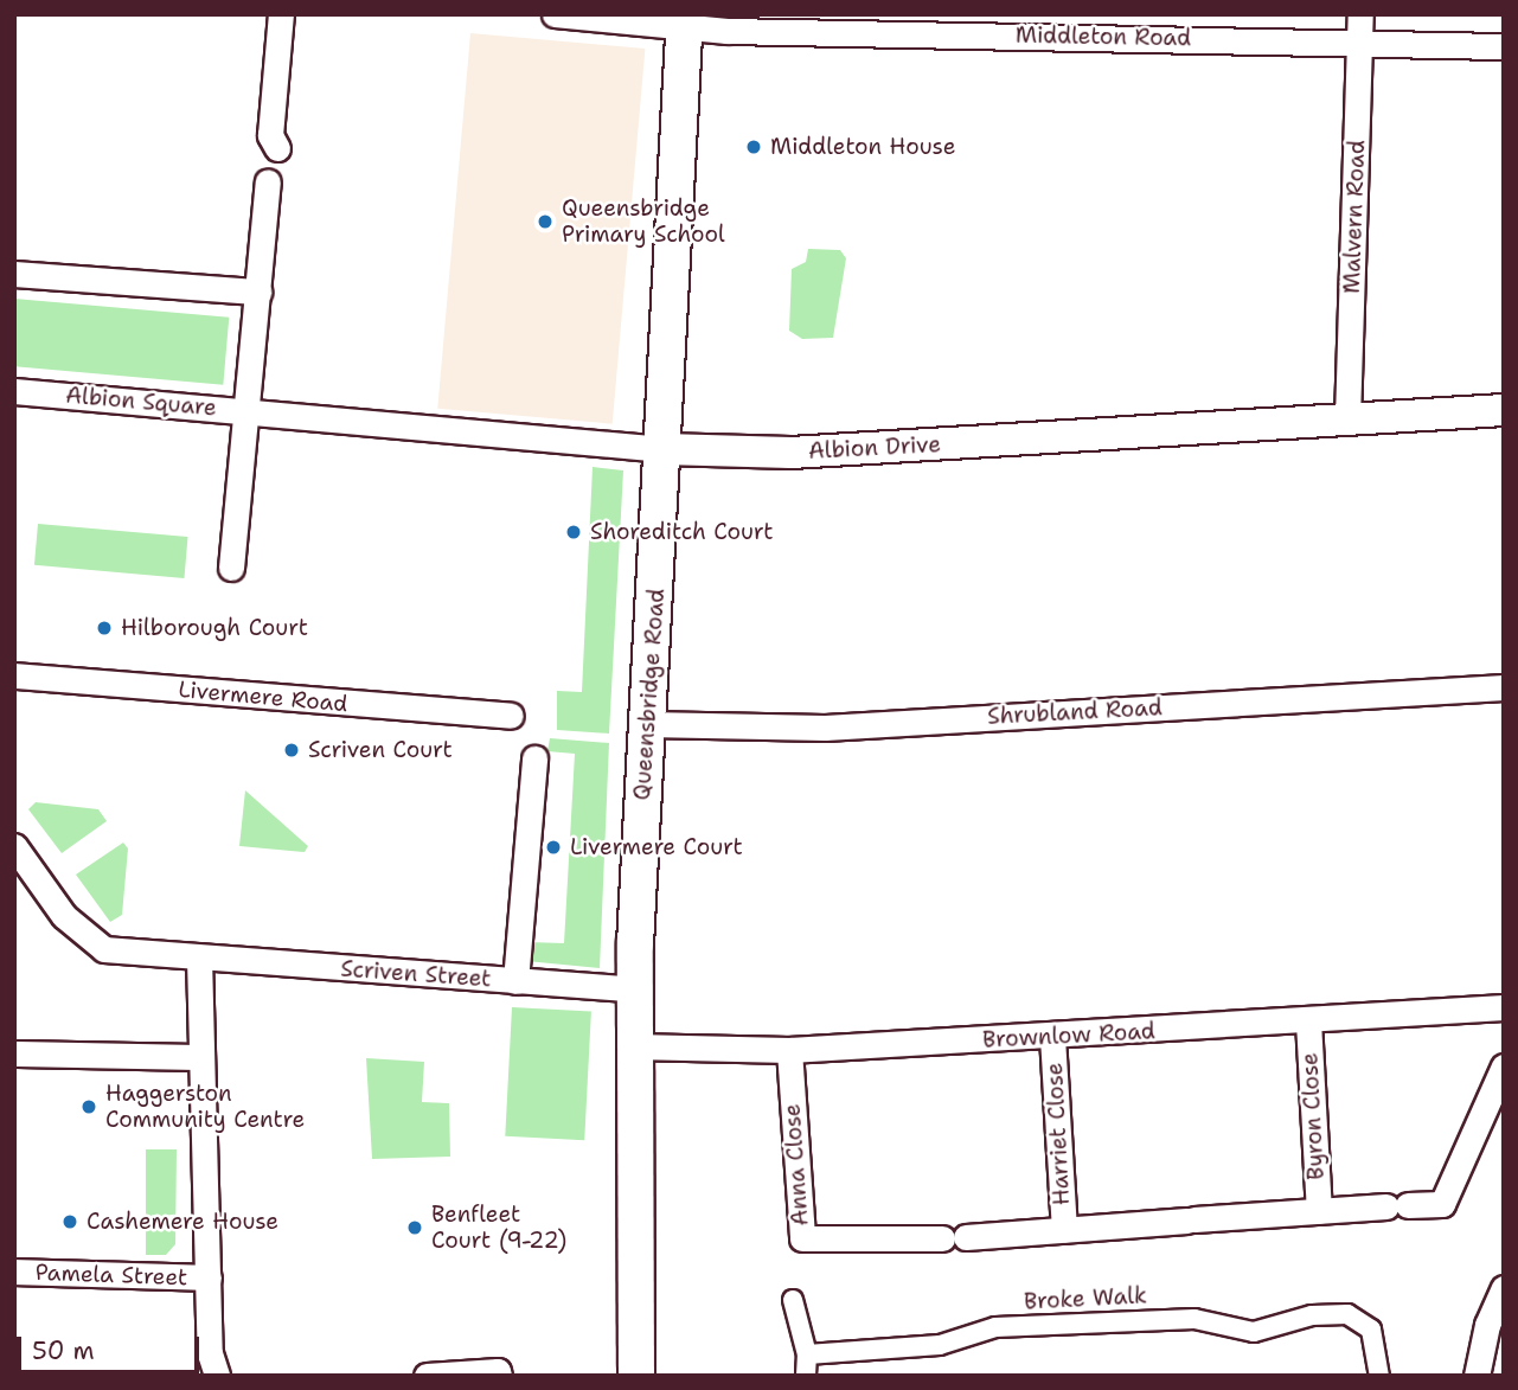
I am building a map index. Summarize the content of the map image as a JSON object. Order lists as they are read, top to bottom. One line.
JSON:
{"streets":{"main road":["Queensbridge Road"],"street":["Middleton Road","Malvern Road","Albion Square","Albion Drive","Livermere Road","Shrubland Road","Scriven Street","Brownlow Road","Byron Close","Harriet Close","Anna Close","Pamela Street","Broke Walk"]},"crossings":[["Middleton Road","Malvern Road"],["Middleton Road","Queensbridge Road"],["Malvern Road","Albion Drive"],["Albion Square","Albion Drive"],["Albion Drive","Queensbridge Road"],["Queensbridge Road","Shrubland Road"],["Queensbridge Road","Scriven Street"],["Queensbridge Road","Brownlow Road"],["Brownlow Road","Byron Close"],["Brownlow Road","Harriet Close"],["Brownlow Road","Anna Close"],["Byron Close","Harriet Close"],["Harriet Close","Anna Close"]],"places":["Middleton House","Queensbridge Primary School","Shoreditch Court","Hilborough Court","Scriven Court","Livermere Court","Haggerston Community Centre","Cashemere House","Benfleet Court (9-22)"],"scale_bar":"50 m"}
